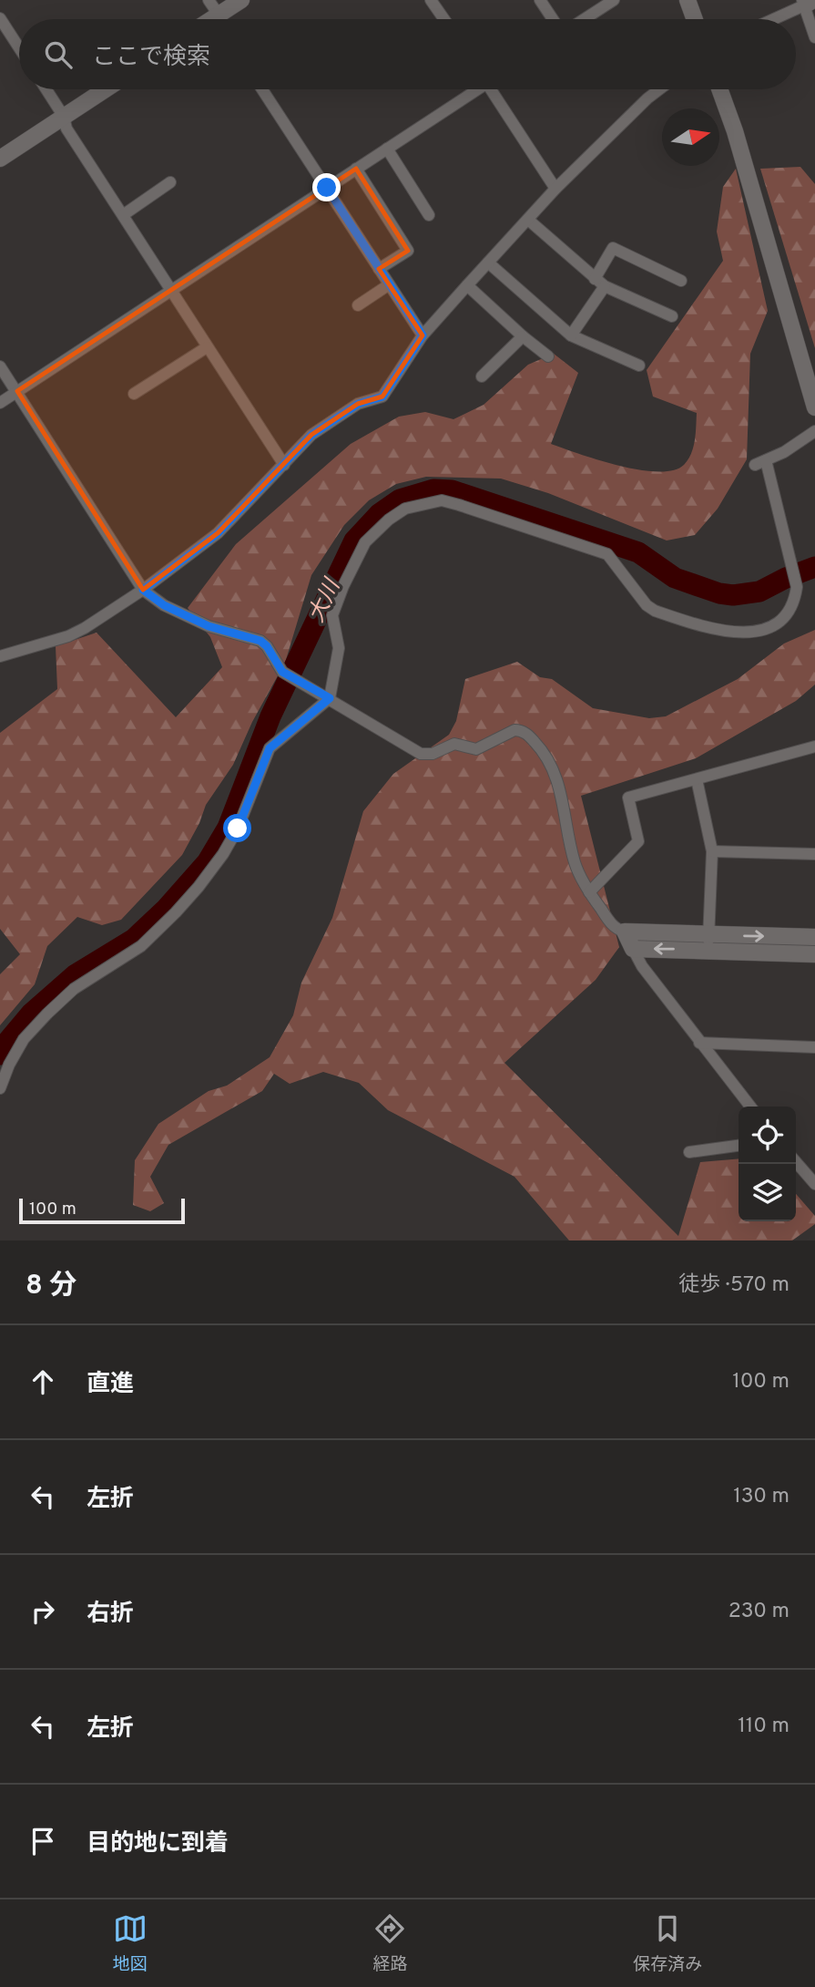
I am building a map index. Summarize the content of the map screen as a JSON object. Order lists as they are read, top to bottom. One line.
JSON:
{"water":["大川"],"scale_bar":"100 m","north":"right","page":{"search":"ここで検索","scale":"100 m","heading":["8 分","徒歩 · 570 m"],"list":[["直進","100 m"],["左折","130 m"],["右折","230 m"],["左折","110 m"],"目的地に到着"],"nav":["地図","経路","保存済み"]}}
